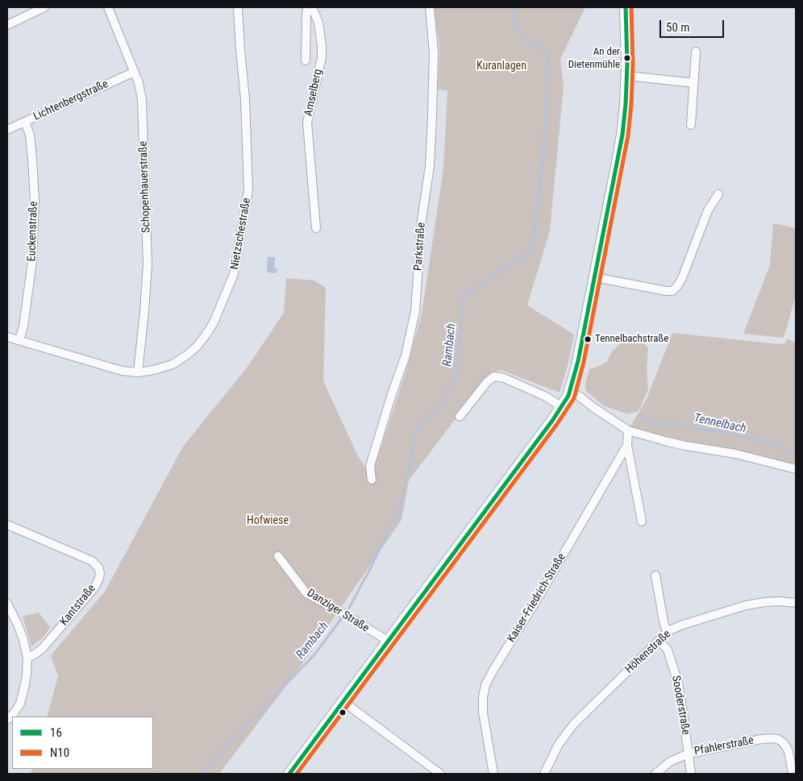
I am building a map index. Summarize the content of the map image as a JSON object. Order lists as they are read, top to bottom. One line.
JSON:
{"streets":{"street":["Amselberg","Lichtenbergstraße","Schopenhauerstraße","Euckenstraße","Nietzschestraße","Parkstraße","Kaiser-Friedrich-Straße","Kantstraße","Danziger Straße","Höhenstraße","Sooderstraße","Pfahlerstraße"]},"crossings":[["Lichtenbergstraße","Schopenhauerstraße"],["Lichtenbergstraße","Euckenstraße"],["Schopenhauerstraße","Nietzschestraße"],["Euckenstraße","Nietzschestraße"],["Höhenstraße","Sooderstraße"],["Sooderstraße","Pfahlerstraße"]],"water":["Rambach","Tennelbach"],"parks":["Kuranlagen","Hofwiese"],"places":["An der Dietenmühle","Tennelbachstraße"],"lines":["transit line 16","transit line N10"],"legend":["16","N10"],"scale_bar":"50 m"}
